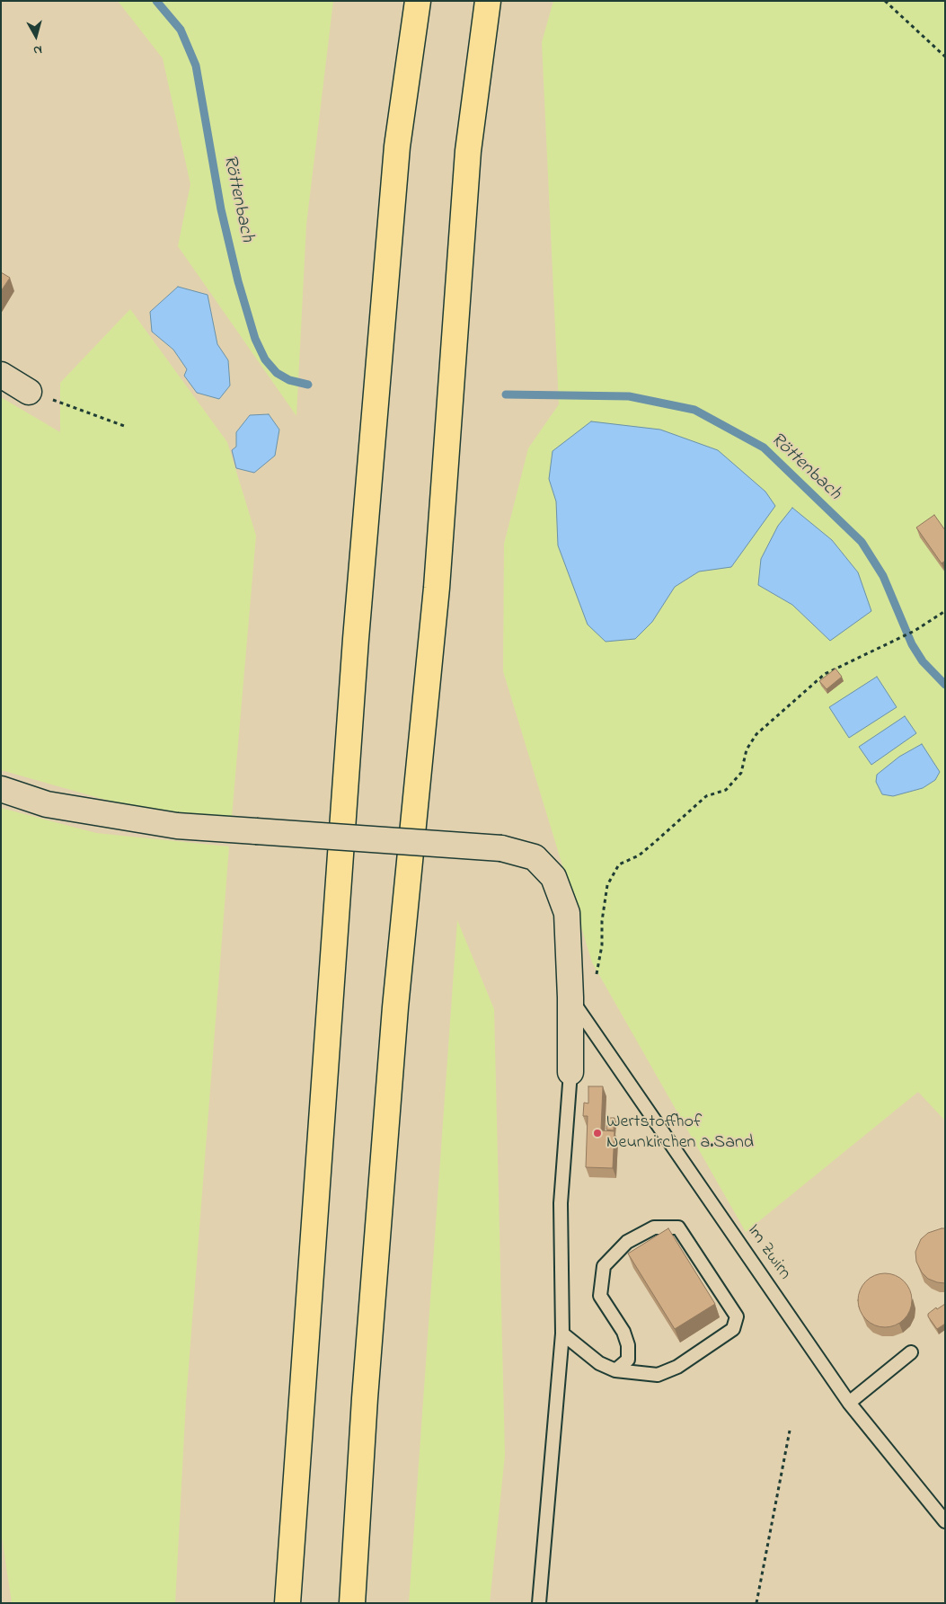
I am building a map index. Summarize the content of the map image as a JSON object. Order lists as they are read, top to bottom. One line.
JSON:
{"streets":{"lane":["Im Zwirn"]},"water":["Röttenbach"],"places":["Wertstoffhof Neunkirchen a.Sand"],"north":"bottom"}
